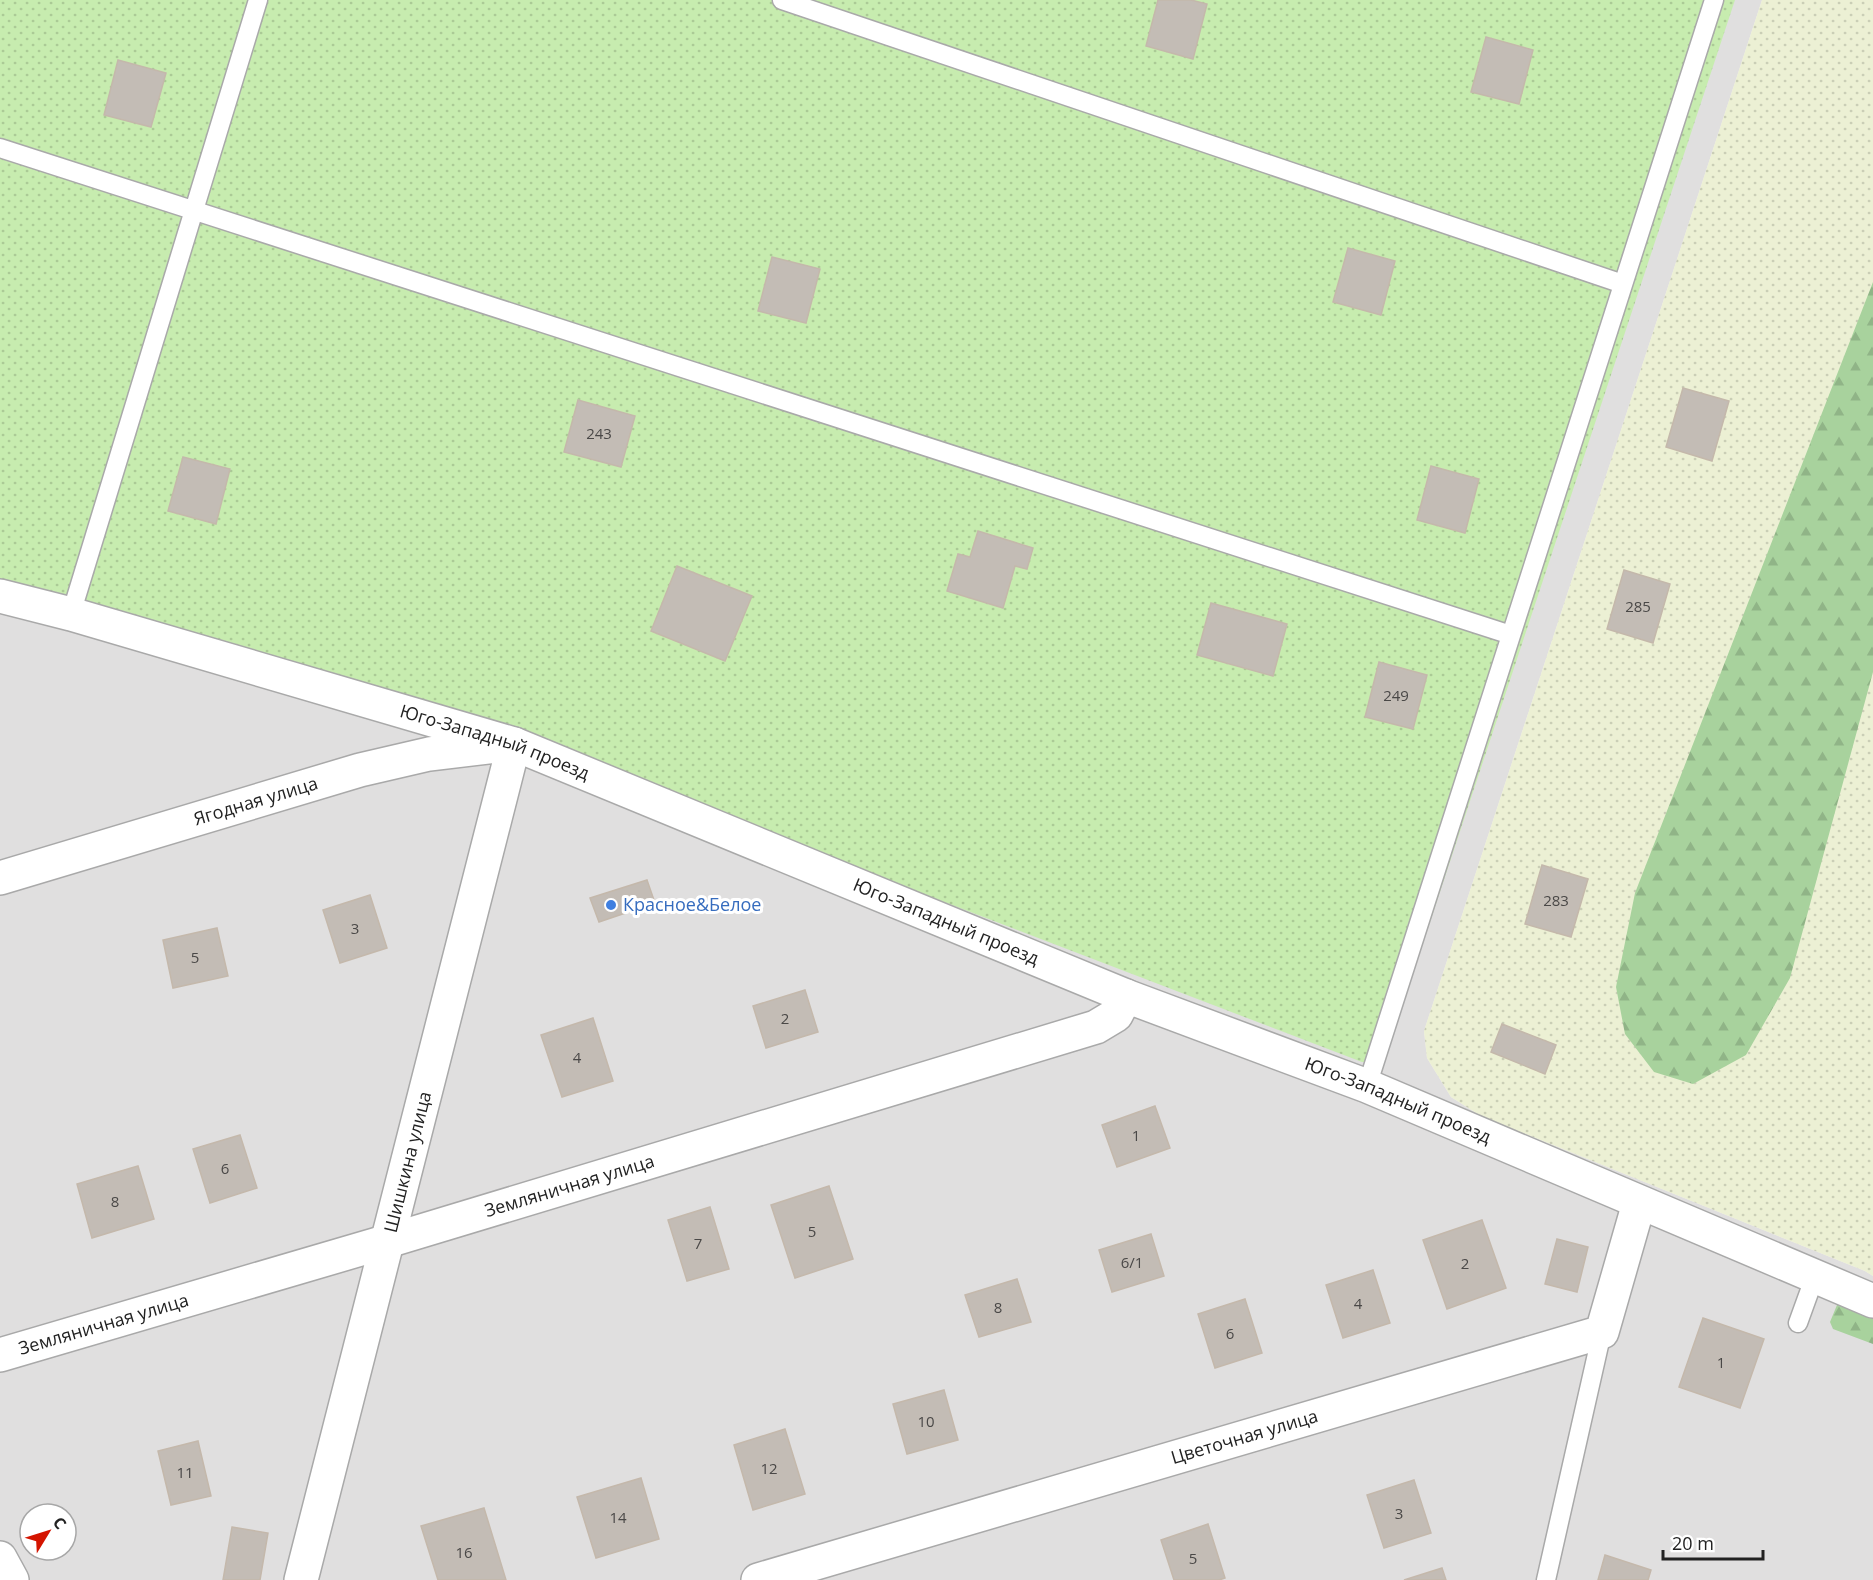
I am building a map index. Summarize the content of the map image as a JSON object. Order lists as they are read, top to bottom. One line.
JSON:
{"streets":{"street":["Юго-Западный проезд","Ягодная улица","Шишкина улица","Земляничная улица","Цветочная улица"]},"crossings":[["Юго-Западный проезд","Ягодная улица"],["Юго-Западный проезд","Шишкина улица"],["Юго-Западный проезд","Земляничная улица"],["Ягодная улица","Шишкина улица"],["Шишкина улица","Земляничная улица"]],"places":["Красное&Белое"],"house_numbers":["243","285","249","283","3","5","2","4","1","6","8","5","7","6/1","2","4","8","6","1","10","12","11","3","14","16","5"],"scale_bar":"20 m","north":"top right"}
